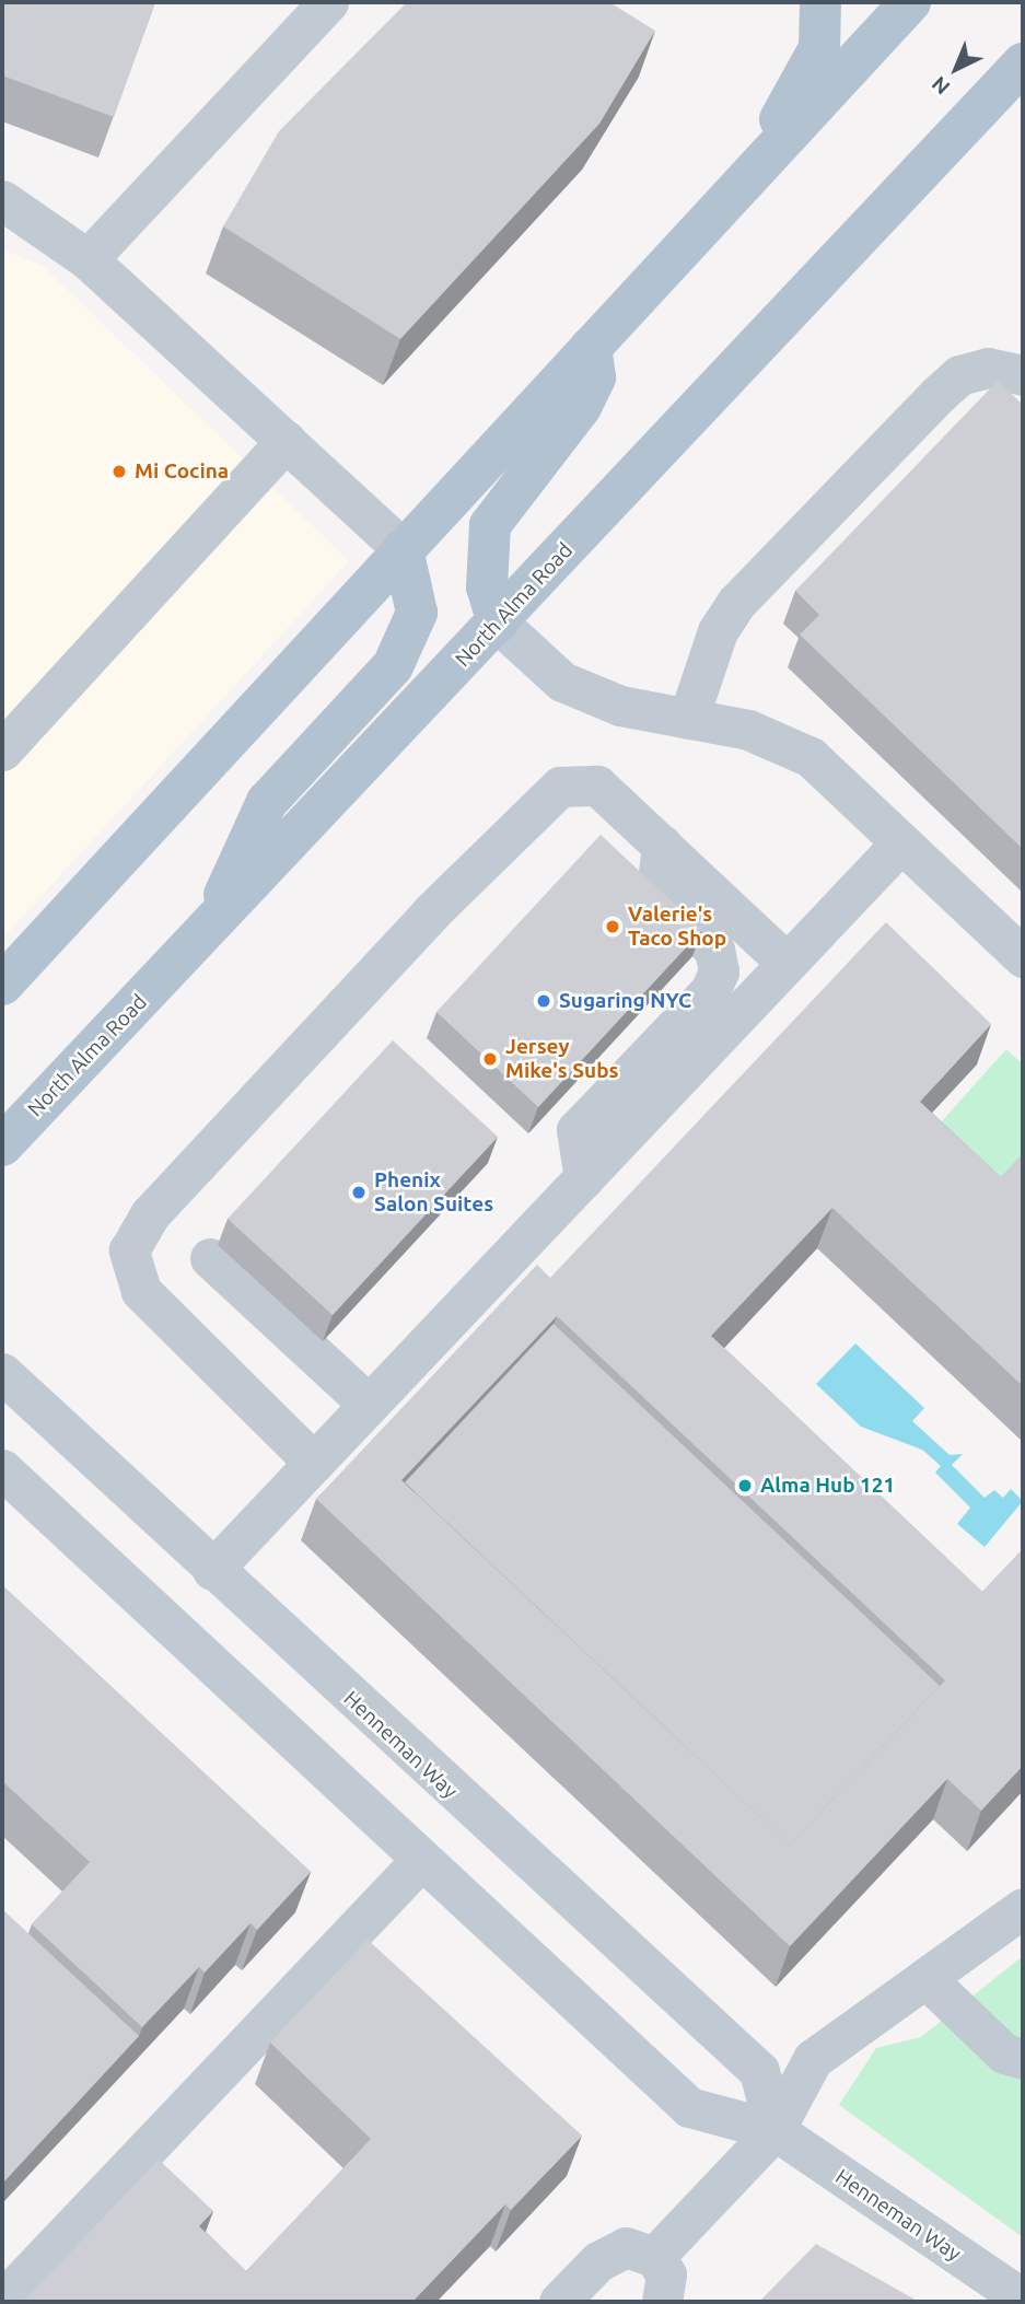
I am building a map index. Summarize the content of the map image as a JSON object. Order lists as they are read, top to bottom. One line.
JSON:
{"streets":{"main road":["North Alma Road"],"street":["Henneman Way"]},"places":["Mi Cocina","Valerie's Taco Shop","Sugaring NYC","Jersey Mike's Subs","Phenix Salon Suites","Alma Hub 121"],"north":"bottom left"}
